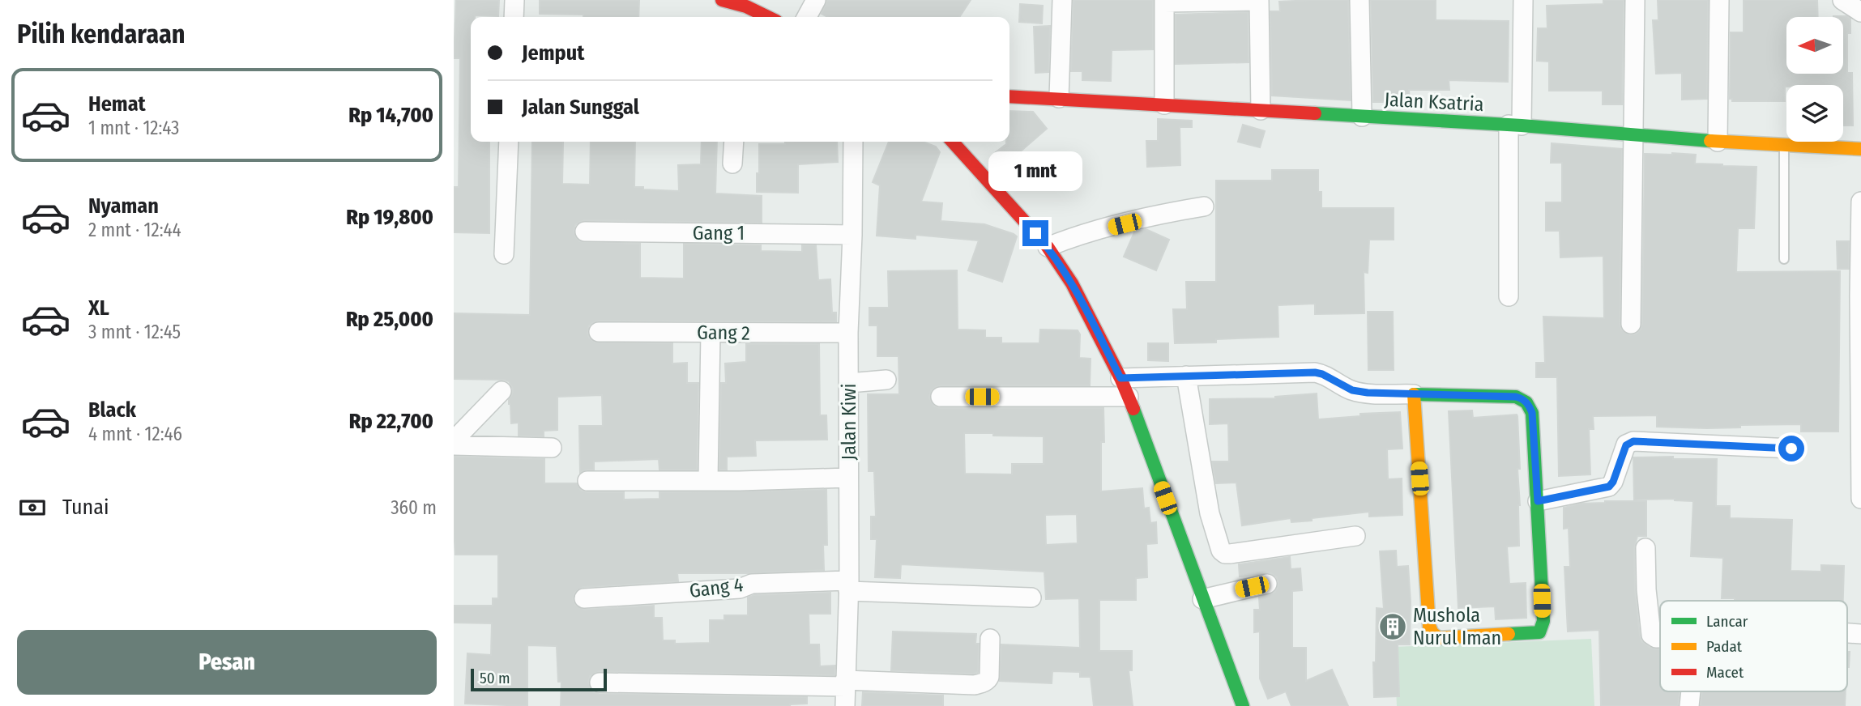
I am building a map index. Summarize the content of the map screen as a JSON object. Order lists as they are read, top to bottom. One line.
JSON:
{"streets":{"street":["Jalan Ksatria","Gang 1","Gang 2","Jalan Kiwi","Gang 4"]},"crossings":[["Gang 1","Jalan Kiwi"],["Gang 2","Jalan Kiwi"],["Jalan Kiwi","Gang 4"]],"places":{"building":["Mushola Nurul Iman"]},"legend":["Lancar","Padat","Macet"],"scale_bar":"50 m","north":"left","page":{"heading":"Pilih kendaraan","banner":["Jemput","Jalan Sunggal"],"list":[{"name":"Hemat","note":"1 mnt · 12:43","value":"Rp 14,700"},{"name":"Nyaman","note":"2 mnt · 12:44","value":"Rp 19,800"},{"name":"XL","note":"3 mnt · 12:45","value":"Rp 25,000"},{"name":"Black","note":"4 mnt · 12:46","value":"Rp 22,700"}],"bubble":"1 mnt","pay":["Tunai","360 m"],"buttons":"Pesan","scale":"50 m"}}
